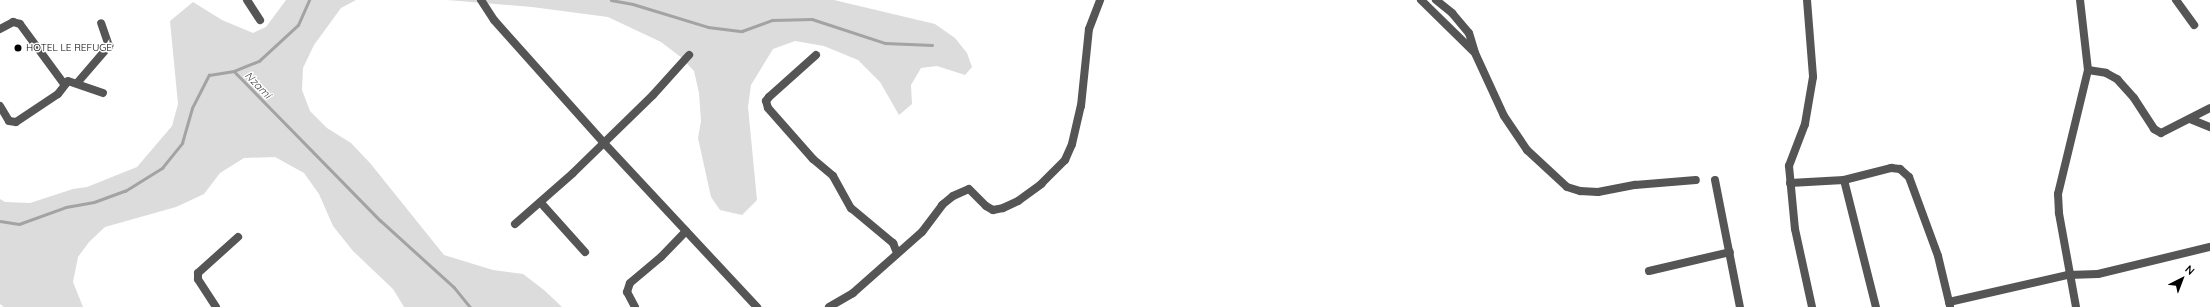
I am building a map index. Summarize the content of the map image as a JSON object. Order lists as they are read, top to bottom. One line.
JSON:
{"water":["Nzami"],"places":["HOTEL LE REFUGE"],"north":"top right"}
